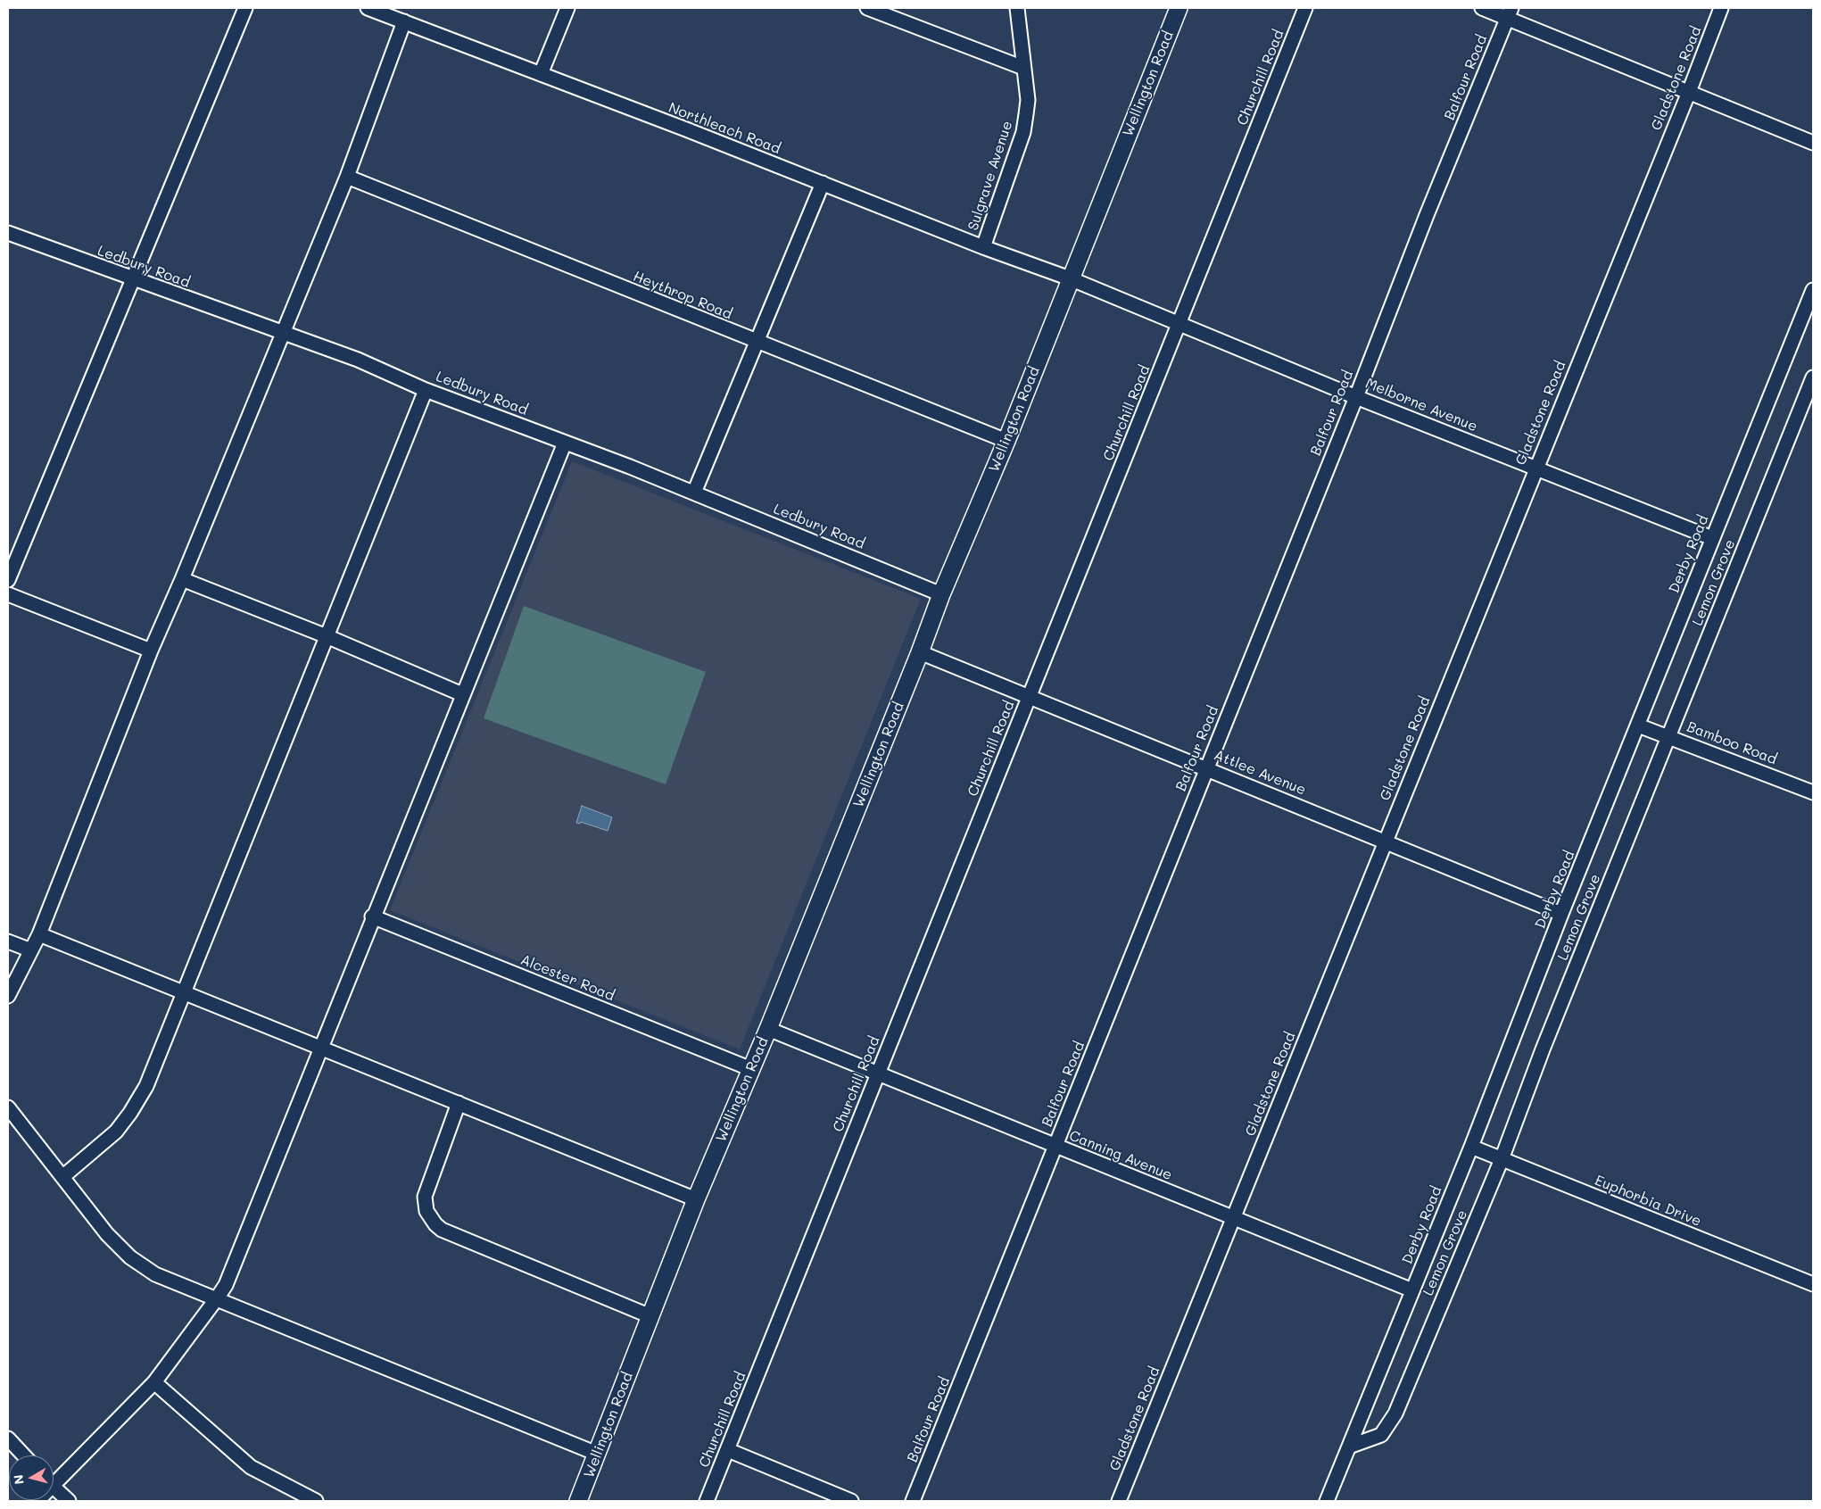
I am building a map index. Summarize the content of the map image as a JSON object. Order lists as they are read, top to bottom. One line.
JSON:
{"streets":{"main road":["Wellington Road"],"street":["Churchill Road","Balfour Road","Gladstone Road","Northleach Road","Sulgrave Avenue","Ledbury Road","Heythrop Road","Melborne Avenue","Derby Road","Lemon Grove","Bamboo Road","Attlee Avenue","Alcester Road","Canning Avenue","Euphorbia Drive"]},"crossings":[["Churchill Road","Melborne Avenue"],["Churchill Road","Attlee Avenue"],["Churchill Road","Canning Avenue"],["Balfour Road","Melborne Avenue"],["Balfour Road","Attlee Avenue"],["Balfour Road","Canning Avenue"],["Gladstone Road","Melborne Avenue"],["Gladstone Road","Attlee Avenue"],["Gladstone Road","Canning Avenue"],["Wellington Road","Northleach Road"],["Wellington Road","Ledbury Road"],["Wellington Road","Heythrop Road"],["Wellington Road","Melborne Avenue"],["Wellington Road","Attlee Avenue"],["Wellington Road","Alcester Road"],["Wellington Road","Canning Avenue"],["Northleach Road","Sulgrave Avenue"],["Northleach Road","Melborne Avenue"],["Melborne Avenue","Derby Road"],["Derby Road","Lemon Grove"],["Derby Road","Bamboo Road"],["Derby Road","Attlee Avenue"],["Derby Road","Canning Avenue"],["Derby Road","Euphorbia Drive"],["Lemon Grove","Bamboo Road"],["Lemon Grove","Euphorbia Drive"]],"north":"left"}
